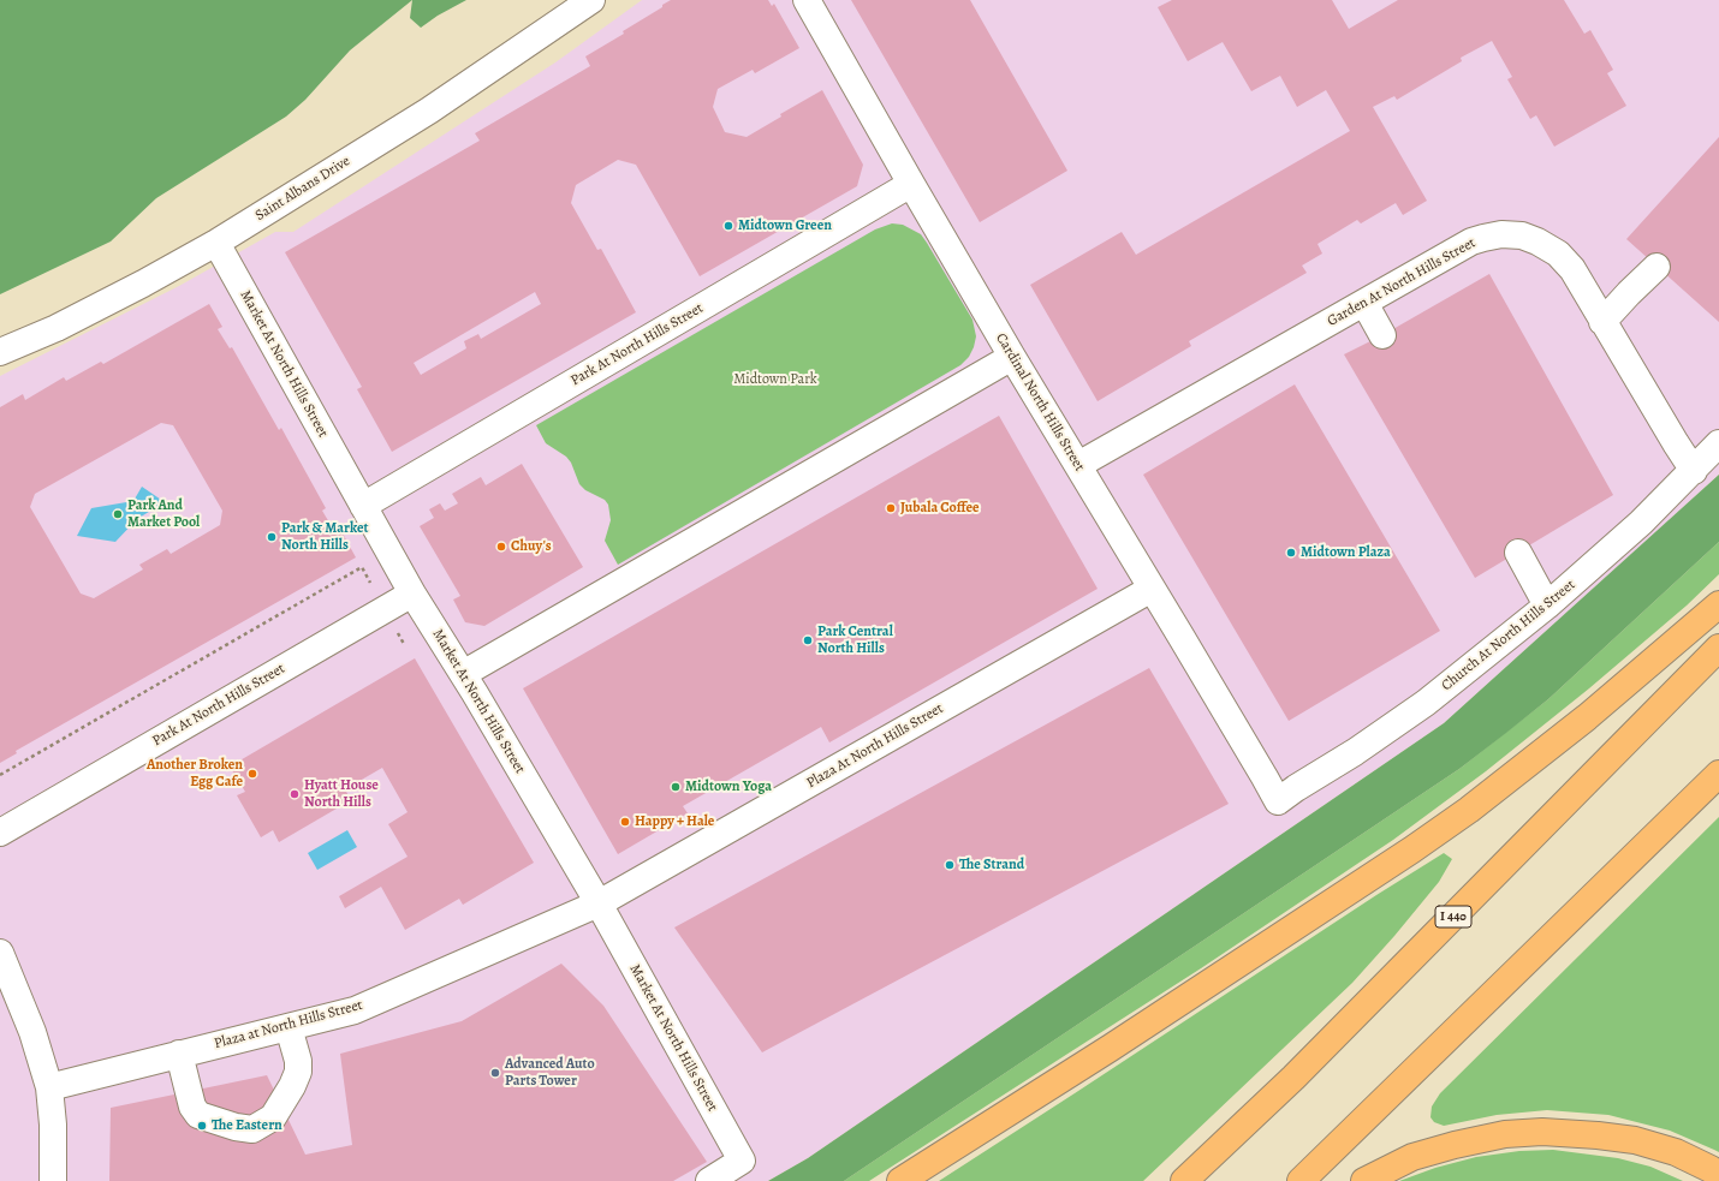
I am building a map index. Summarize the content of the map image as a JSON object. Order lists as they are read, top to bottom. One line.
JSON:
{"streets":{"highway":["I 440"],"street":["Saint Albans Drive","Garden At North Hills Street","Park At North Hills Street","Market At North Hills Street","Cardinal North Hills Street","Church At North Hills Street","Plaza At North Hills Street","Plaza at North Hills Street"]},"crossings":[["Saint Albans Drive","Market At North Hills Street"],["Garden At North Hills Street","Cardinal North Hills Street"],["Garden At North Hills Street","Church At North Hills Street"],["Park At North Hills Street","Market At North Hills Street"],["Park At North Hills Street","Cardinal North Hills Street"],["Market At North Hills Street","Plaza At North Hills Street"],["Market At North Hills Street","Plaza at North Hills Street"],["Cardinal North Hills Street","Church At North Hills Street"],["Cardinal North Hills Street","Plaza At North Hills Street"],["Plaza At North Hills Street","Plaza at North Hills Street"]],"parks":["Midtown Park"],"places":["Midtown Green","Jubala Coffee","Park And Market Pool","Park & Market North Hills","Chuy's","Midtown Plaza","Park Central North Hills","Another Broken Egg Cafe","Midtown Yoga","Hyatt House North Hills","Happy + Hale","The Strand","Advanced Auto Parts Tower","The Eastern"]}
